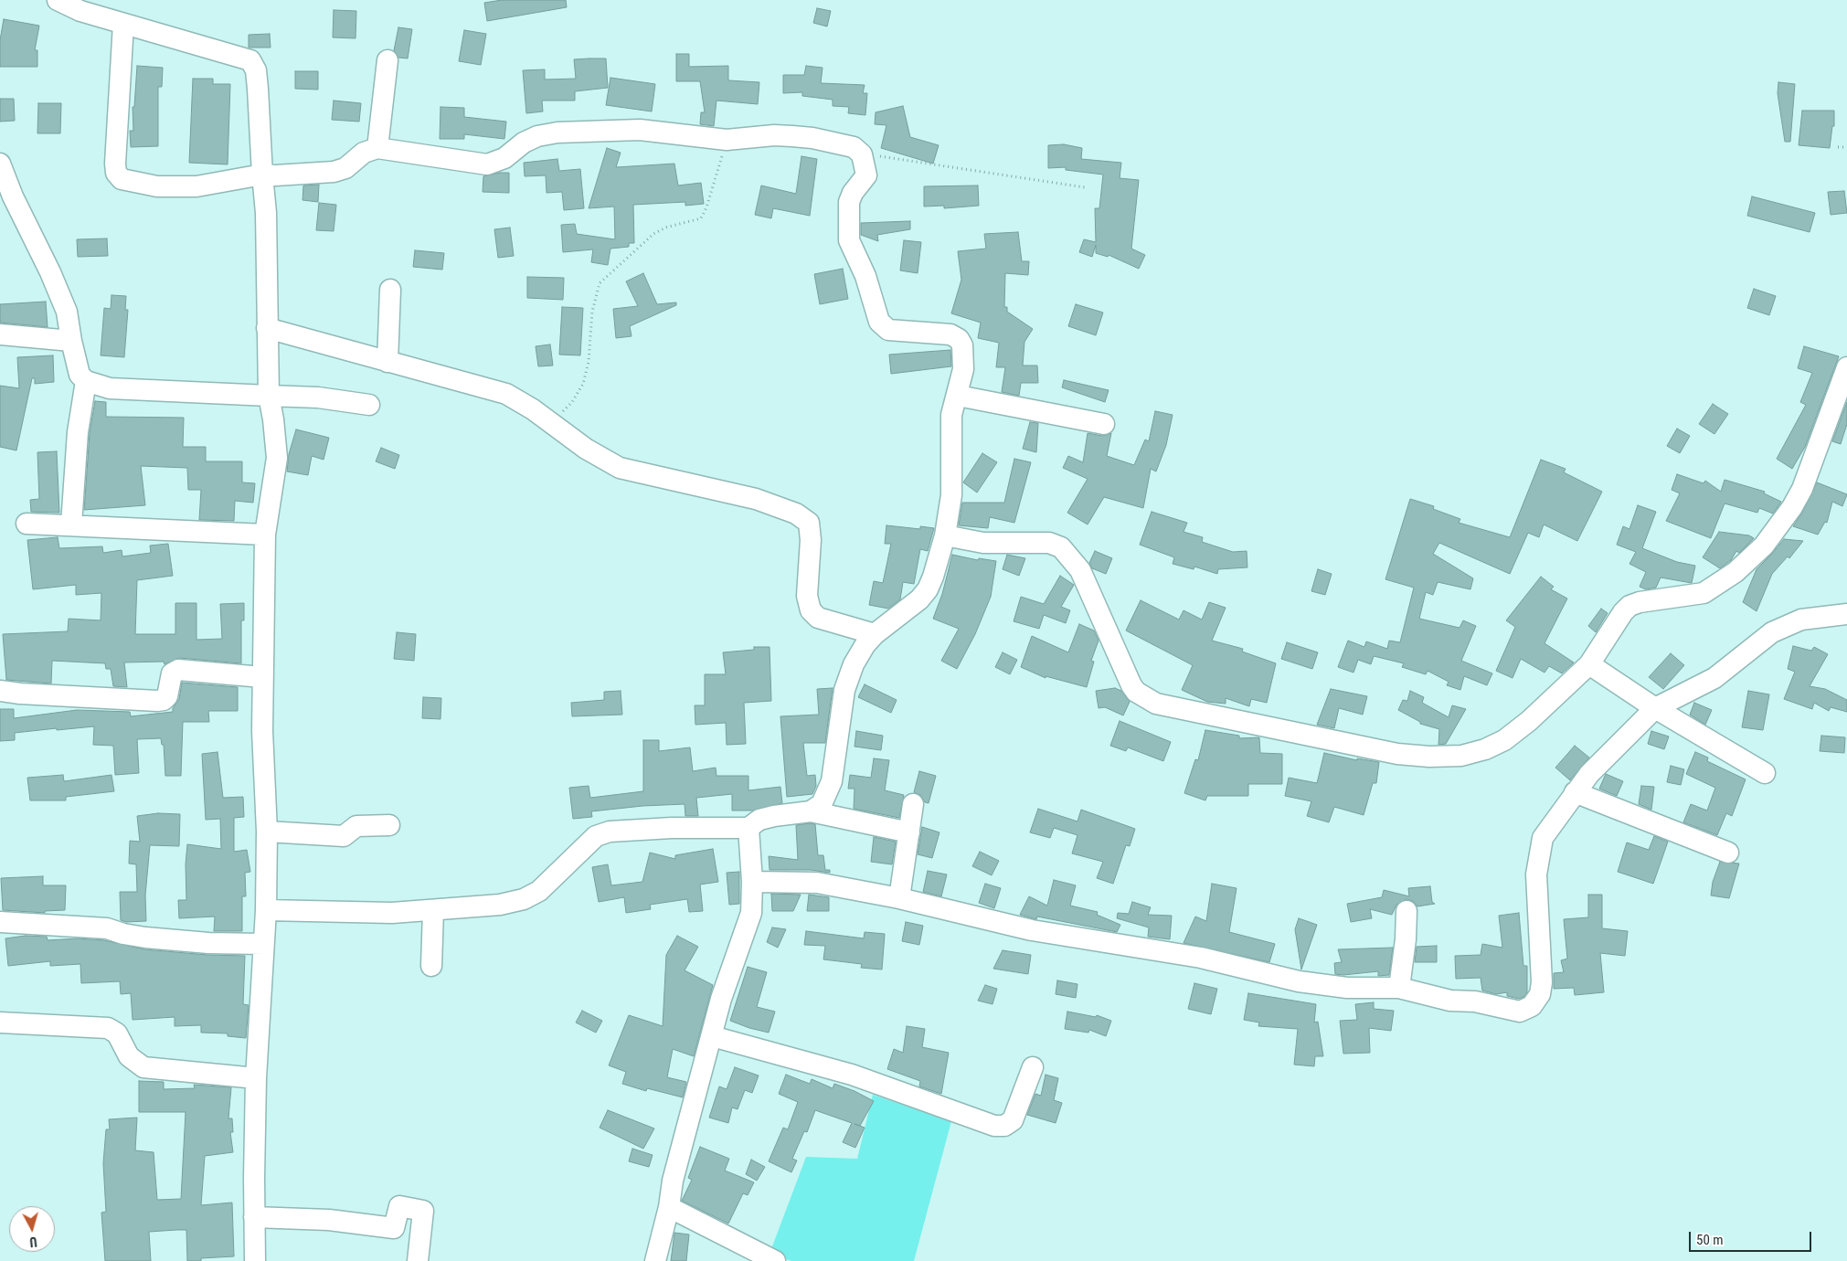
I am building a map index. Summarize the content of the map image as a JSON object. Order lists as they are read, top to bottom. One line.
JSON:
{"scale_bar":"50 m","north":"bottom"}
